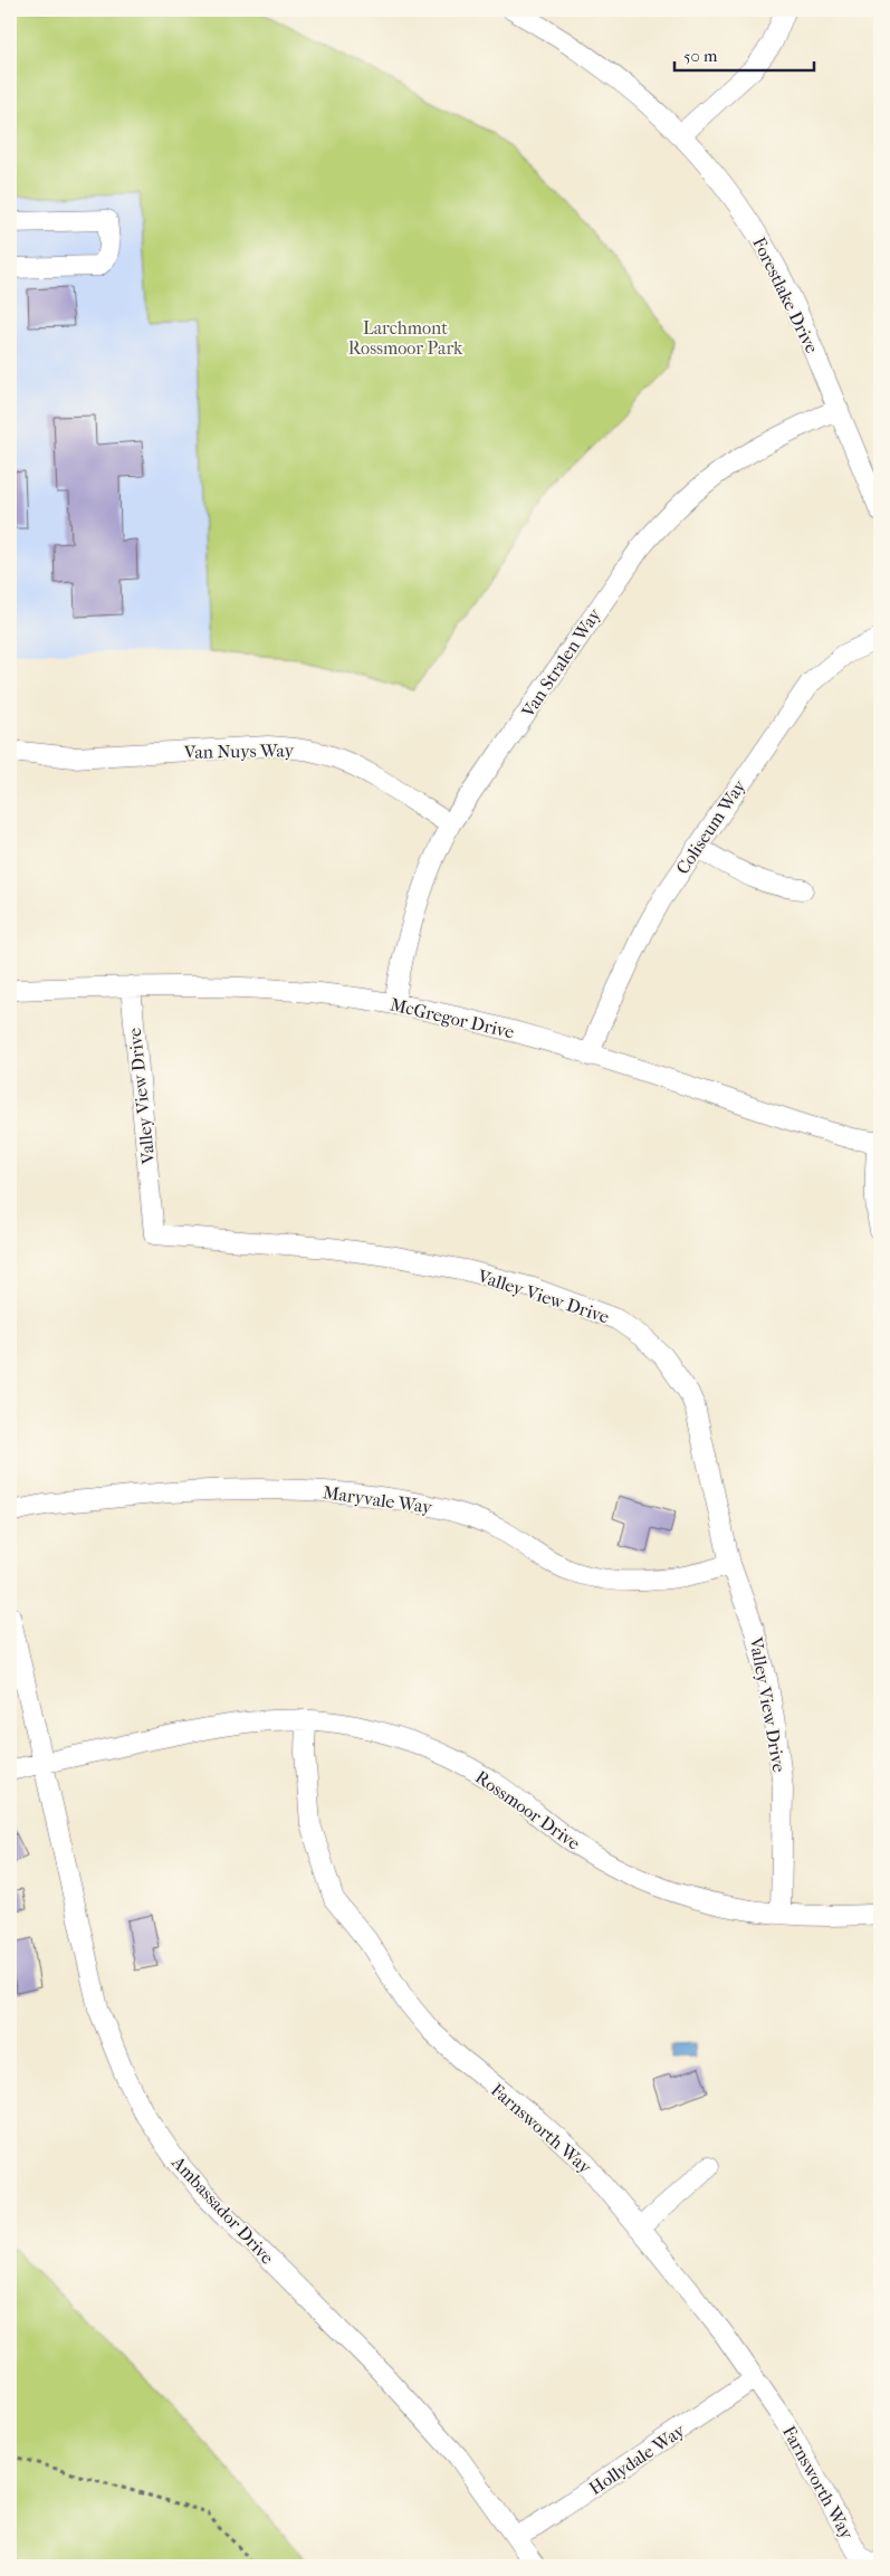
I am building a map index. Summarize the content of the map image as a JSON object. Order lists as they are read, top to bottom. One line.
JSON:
{"streets":{"street":["Forestlake Drive","Van Stralen Way","Van Nuys Way","Coliseum Way","McGregor Drive","Valley View Drive","Maryvale Way","Rossmoor Drive","Farnsworth Way","Ambassador Drive","Hollydale Way"]},"crossings":[["Forestlake Drive","Van Stralen Way"],["Van Stralen Way","Van Nuys Way"],["Van Stralen Way","McGregor Drive"],["Coliseum Way","McGregor Drive"],["McGregor Drive","Valley View Drive"],["Valley View Drive","Maryvale Way"],["Valley View Drive","Rossmoor Drive"],["Rossmoor Drive","Farnsworth Way"],["Rossmoor Drive","Ambassador Drive"],["Farnsworth Way","Hollydale Way"],["Ambassador Drive","Hollydale Way"]],"parks":["Larchmont Rossmoor Park"],"scale_bar":"50 m"}
